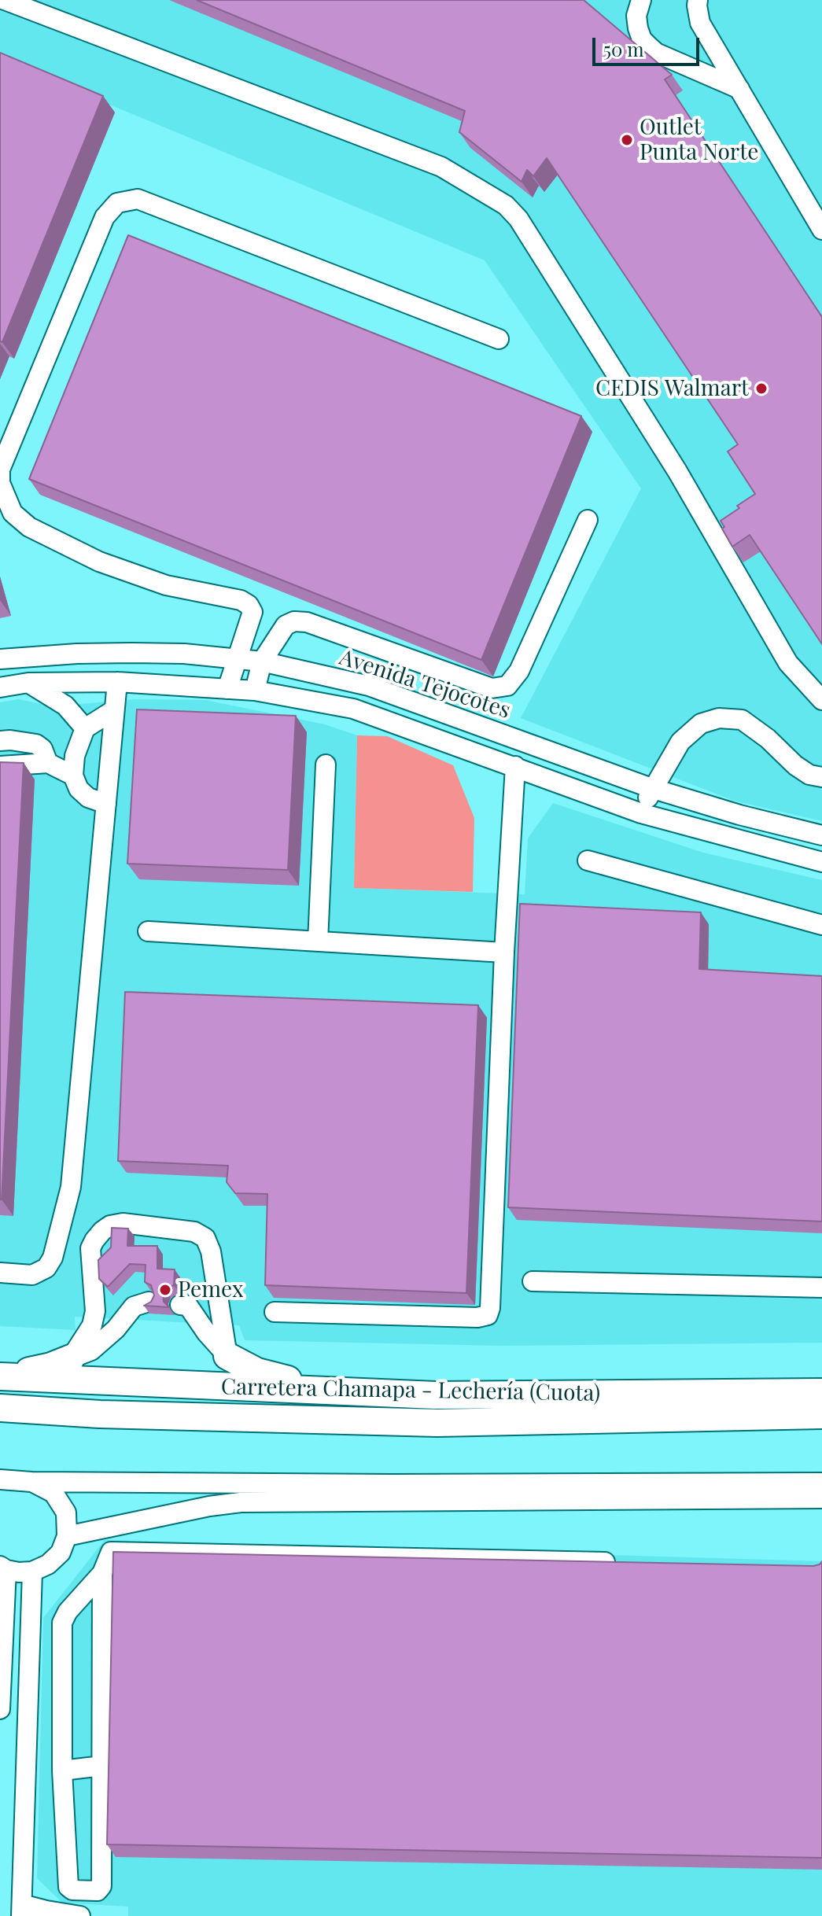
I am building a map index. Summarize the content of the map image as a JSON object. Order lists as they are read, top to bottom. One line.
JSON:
{"streets":{"highway":["Carretera Chamapa - Lechería (Cuota)"],"street":["Avenida Tejocotes"]},"places":["Outlet Punta Norte","CEDIS Walmart","Pemex"],"scale_bar":"50 m"}
